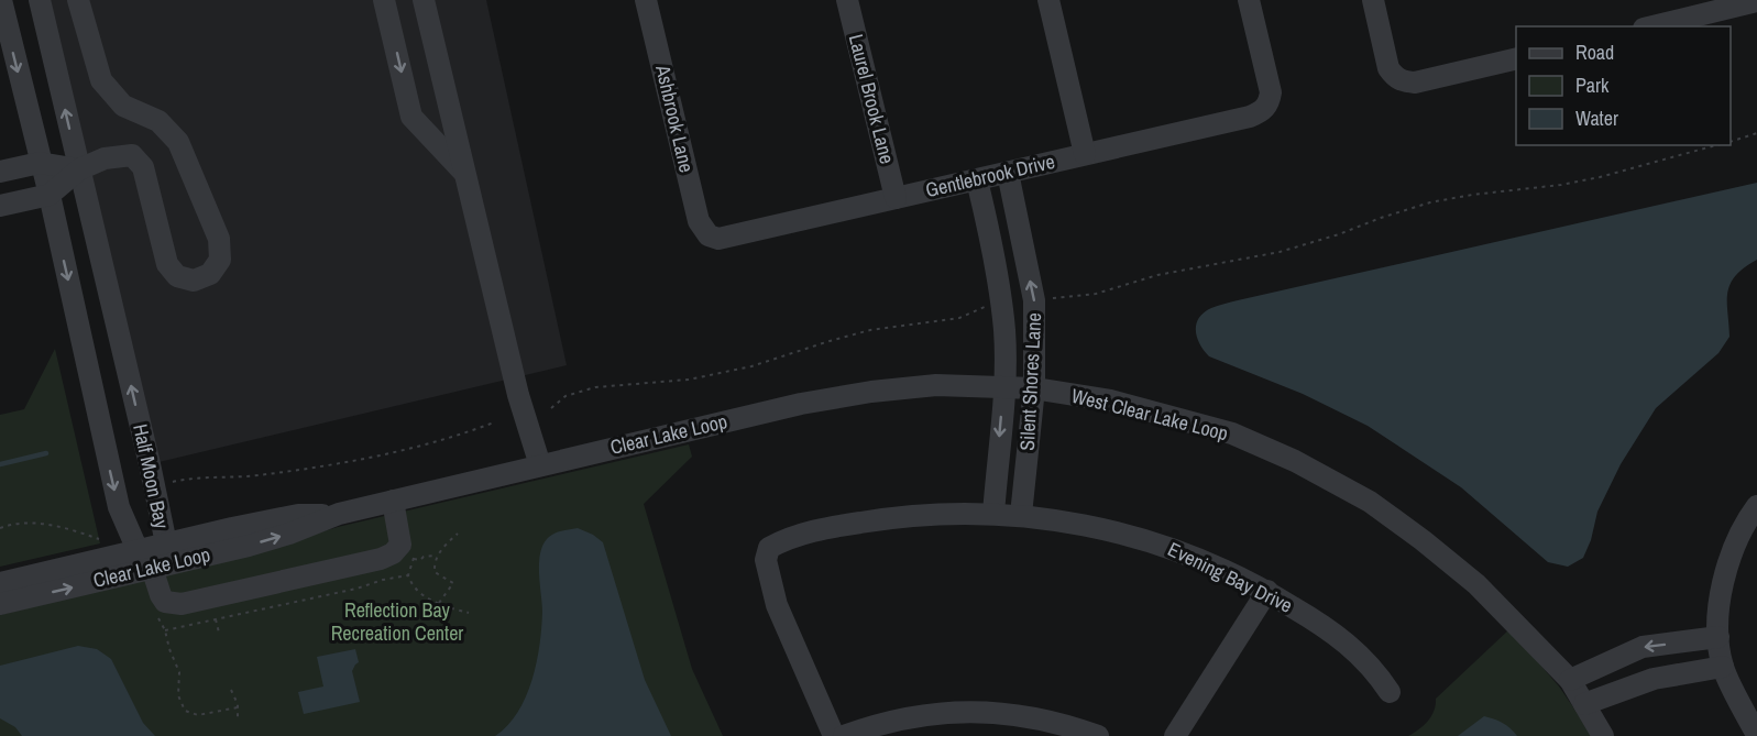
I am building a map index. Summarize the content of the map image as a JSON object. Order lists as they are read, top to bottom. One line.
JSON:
{"streets":{"street":["Laurel Brook Lane","Ashbrook Lane","Gentlebrook Drive","Silent Shores Lane","West Clear Lake Loop","Clear Lake Loop","Half Moon Bay","Evening Bay Drive"]},"crossings":[["Laurel Brook Lane","Gentlebrook Drive"],["Ashbrook Lane","Gentlebrook Drive"],["Gentlebrook Drive","Silent Shores Lane"],["Silent Shores Lane","West Clear Lake Loop"],["Silent Shores Lane","Clear Lake Loop"],["Silent Shores Lane","Evening Bay Drive"],["West Clear Lake Loop","Clear Lake Loop"],["Clear Lake Loop","Half Moon Bay"]],"parks":["Reflection Bay Recreation Center"],"legend":["Road","Park","Water"]}
